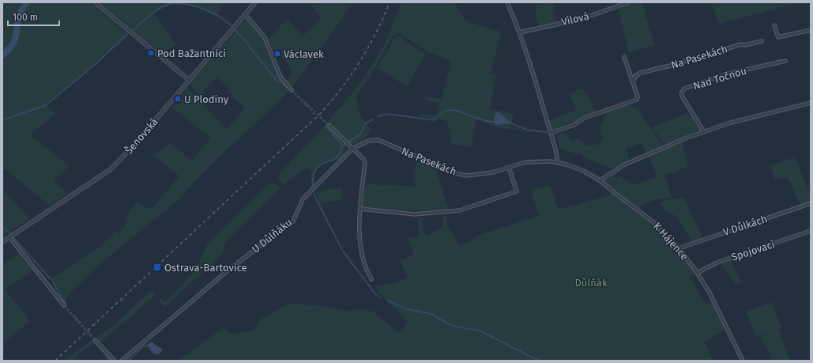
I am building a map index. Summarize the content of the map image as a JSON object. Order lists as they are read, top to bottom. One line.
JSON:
{"streets":{"street":["Vilová","Na Pasekách","Nad Točnou","Šenovská","V Důlkách","U Důlňáku","K Hájence","Spojovací"]},"crossings":[["Na Pasekách","U Důlňáku"],["Na Pasekách","K Hájence"],["V Důlkách","K Hájence"],["K Hájence","Spojovací"]],"parks":["Důlňák"],"places":{"transit":["Pod Bažantnicí","Václavek","U Plodiny","Ostrava-Bartovice"]},"scale_bar":"100 m"}
